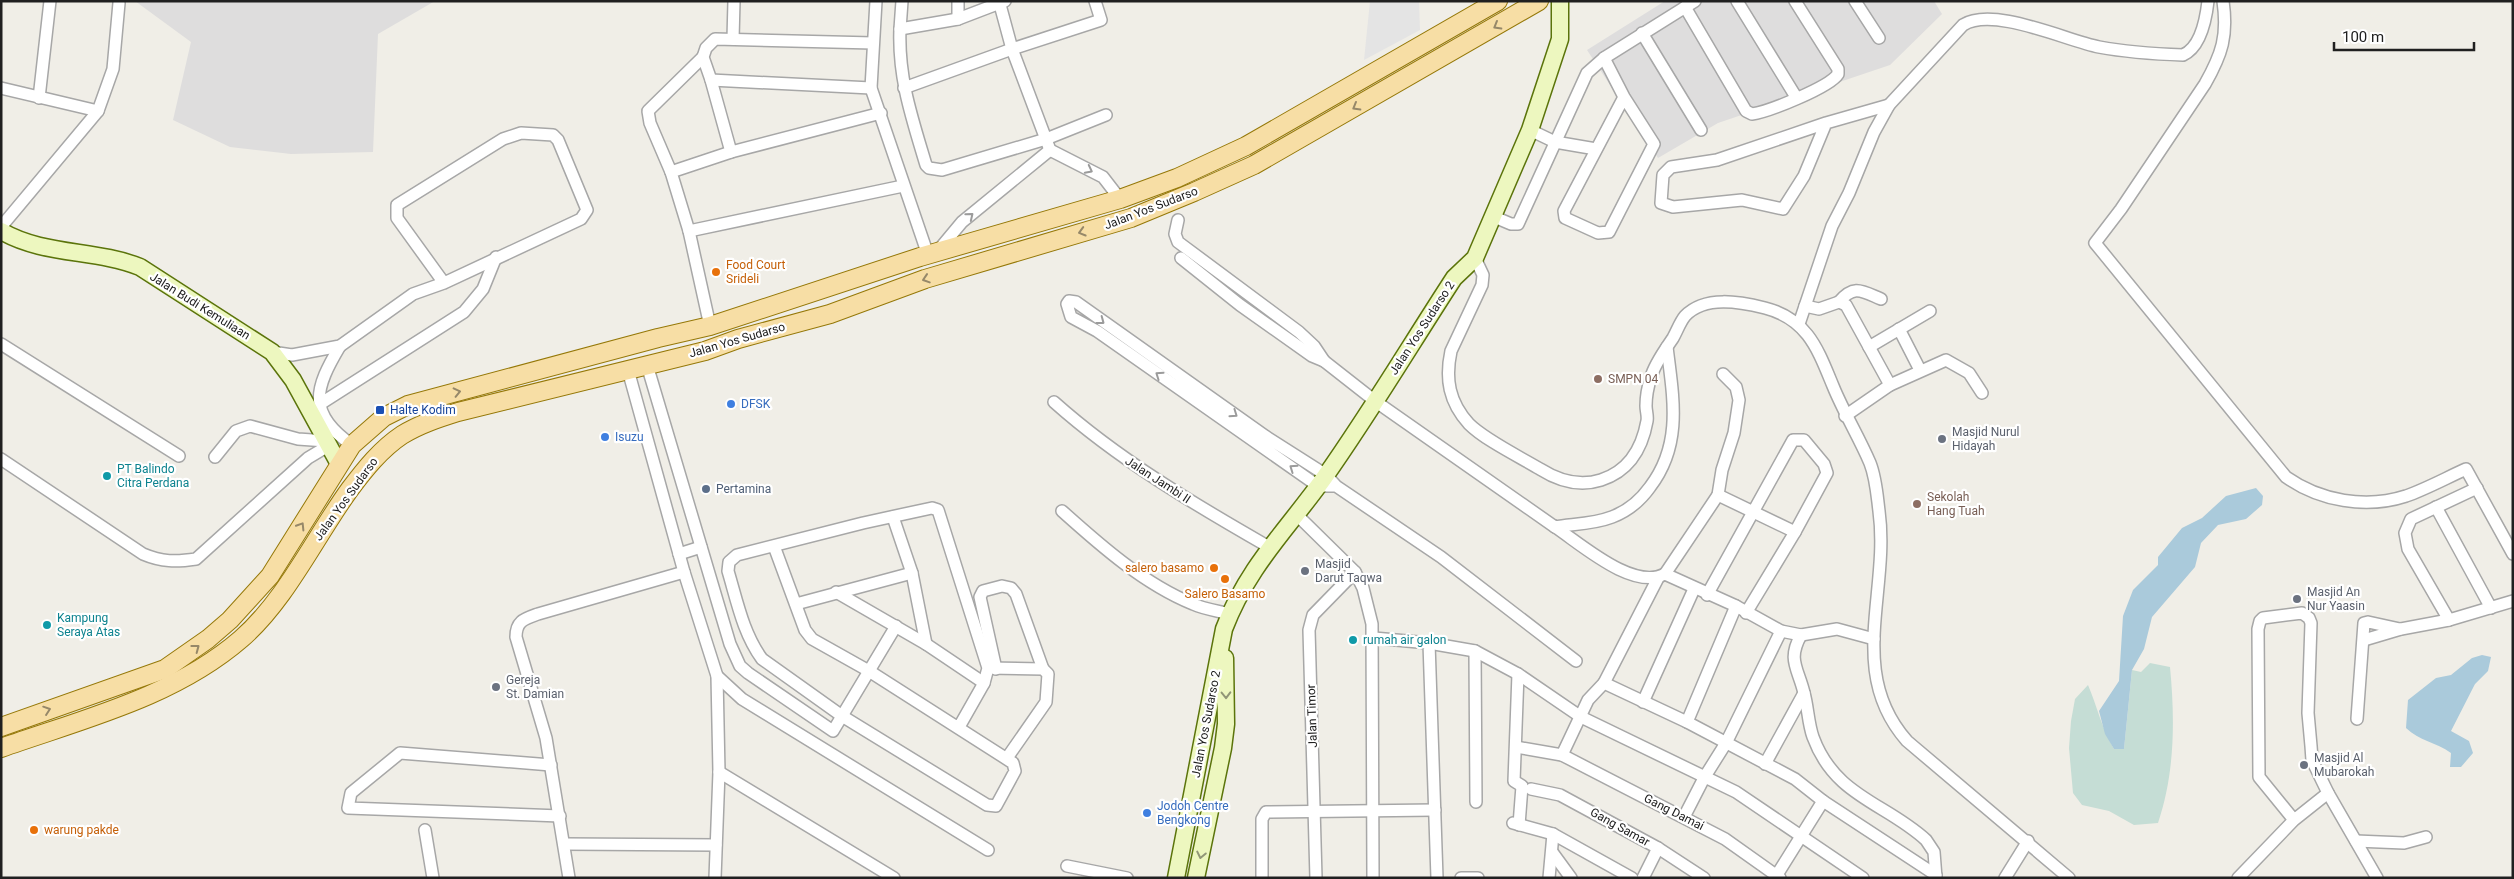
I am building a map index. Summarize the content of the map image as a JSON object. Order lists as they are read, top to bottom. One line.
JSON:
{"streets":{"main road":["Jalan Yos Sudarso","Jalan Budi Kemuliaan","Jalan Yos Sudarso 2"],"street":["Jalan Jambi II","Jalan Timor","Gang Damai","Gang Samar"]},"crossings":[["Jalan Yos Sudarso","Jalan Budi Kemuliaan"],["Jalan Yos Sudarso 2","Jalan Jambi II"]],"places":{"other":["Food Court Srideli","SMPN 04","DFSK","Isuzu","Masjid Nurul Hidayah","PT Balindo Citra Perdana","Pertamina","Sekolah Hang Tuah","salero basamo","Masjid Darut Taqwa","Salero Basamo","Masjid An Nur Yaasin","Kampung Seraya Atas","rumah air galon","Gereja St. Damian","Masjid Al Mubarokah","Jodoh Centre Bengkong","warung pakde"],"transit":["Halte Kodim"]},"scale_bar":"100 m"}
